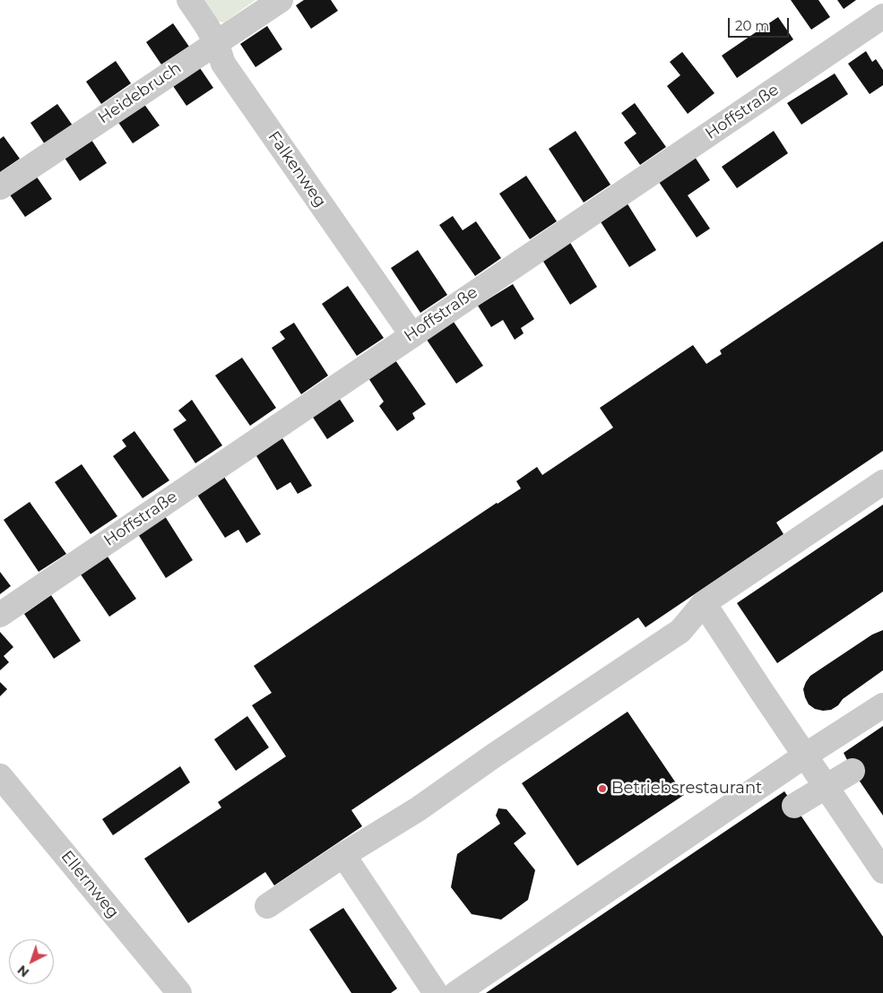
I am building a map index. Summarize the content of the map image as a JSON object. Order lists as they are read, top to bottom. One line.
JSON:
{"streets":{"street":["Heidebruch","Hoffstraße","Falkenweg","Ellernweg"]},"crossings":[["Heidebruch","Falkenweg"],["Hoffstraße","Falkenweg"]],"places":["Betriebsrestaurant"],"scale_bar":"20 m","north":"bottom left"}
